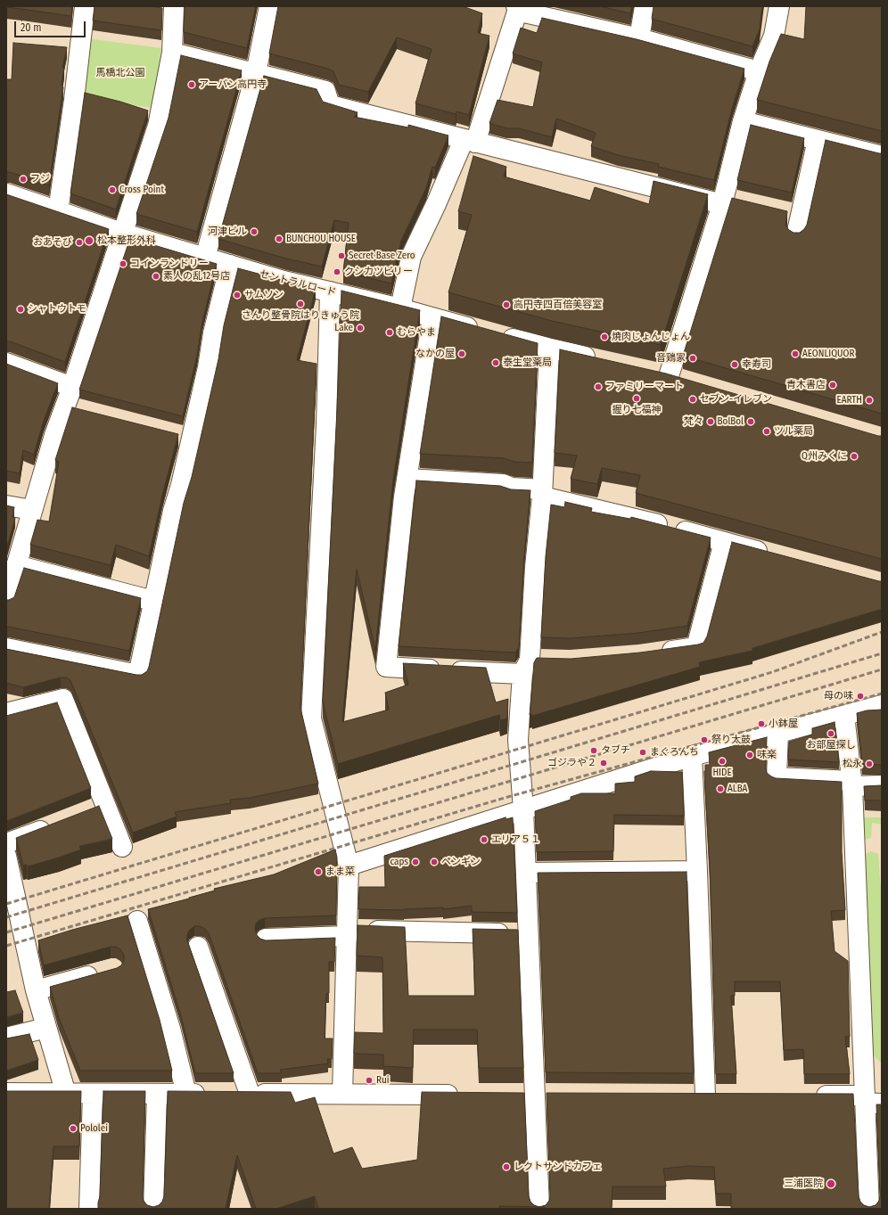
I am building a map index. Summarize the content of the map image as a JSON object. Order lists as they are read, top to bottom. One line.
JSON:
{"streets":{"street":["セントラルロード"]},"parks":["馬橋北公園"],"places":["アーバン高円寺","フジ","Cross Point","河津ビル","BUNCHOU HOUSE","松本整形外科","おあそび","Secret Base Zero","コインランドリー","クシカツビリー","素人の乱12号店","サムソン","さんり整骨院はりきゅう院","高円寺四百倍美容室","シャトウトモ","Lake","むらやま","焼肉じょんじょん","なかの屋","AEONLIQUOR","音鶏家","泰生堂薬局","幸寿司","青木書店","ファミリーマート","握り七福神","セブン-イレブン","EARTH","梵々","BolBol","ツル薬局","Q州みくに","母の味","小鉢屋","お部屋探し","祭り太鼓","タブチ","まぐろんち","味楽","HIDE","ゴジラや２","松永","ALBA","エリア５１","caps","ペンギン","まま菜","Rui","Pololei","レクトサンドカフェ","三浦医院"],"scale_bar":"20 m"}
